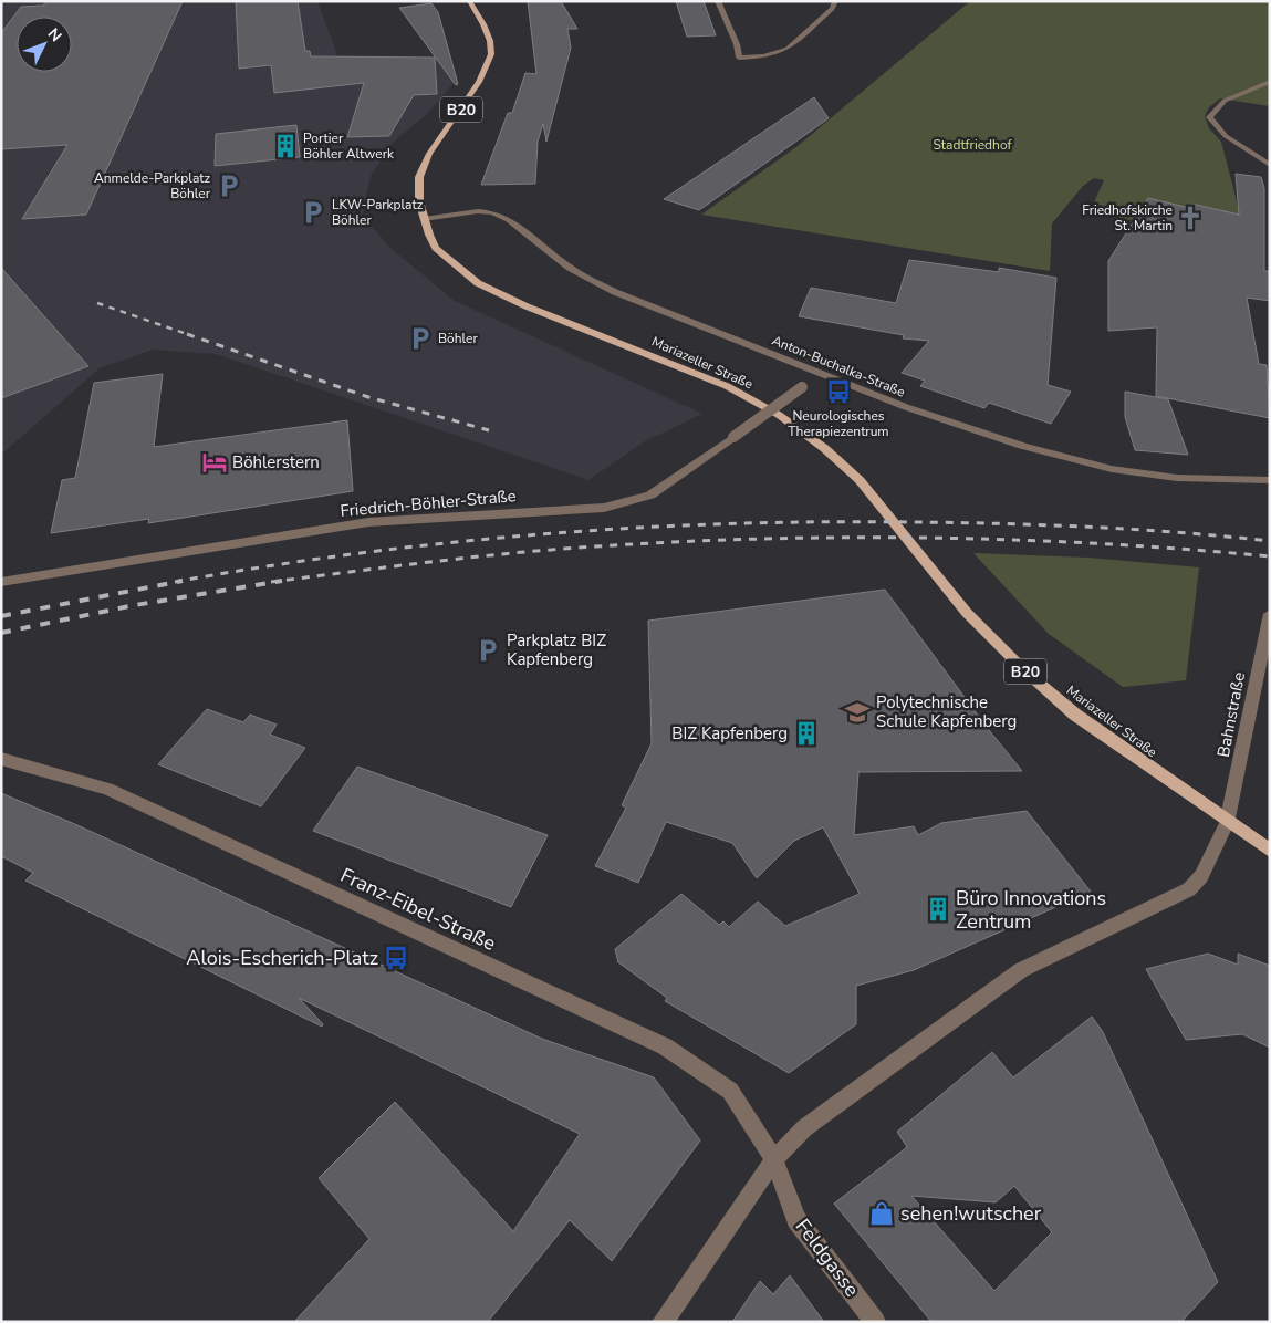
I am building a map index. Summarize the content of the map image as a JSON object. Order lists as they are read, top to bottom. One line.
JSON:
{"streets":{"main road":["B20","Mariazeller Straße"],"street":["Anton-Buchalka-Straße","Friedrich-Böhler-Straße","Bahnstraße","Franz-Eibel-Straße","Feldgasse"]},"crossings":[["B20","Mariazeller Straße"],["B20","Bahnstraße"],["Mariazeller Straße","Anton-Buchalka-Straße"],["Mariazeller Straße","Bahnstraße"],["Anton-Buchalka-Straße","Friedrich-Böhler-Straße"],["Bahnstraße","Franz-Eibel-Straße"],["Bahnstraße","Feldgasse"],["Franz-Eibel-Straße","Feldgasse"]],"parks":["Stadtfriedhof"],"places":{"building":["Portier Böhler Altwerk","BIZ Kapfenberg","Büro Innovations Zentrum"],"parking":["Anmelde-Parkplatz Böhler","LKW-Parkplatz Böhler","Böhler","Parkplatz BIZ Kapfenberg"],"church":["Friedhofskirche St. Martin"],"bus stop":["Neurologisches Therapiezentrum","Alois-Escherich-Platz"],"hotel":["Böhlerstern"],"school or university":["Polytechnische Schule Kapfenberg"],"shop":["sehen!wutscher"]},"north":"top right"}
